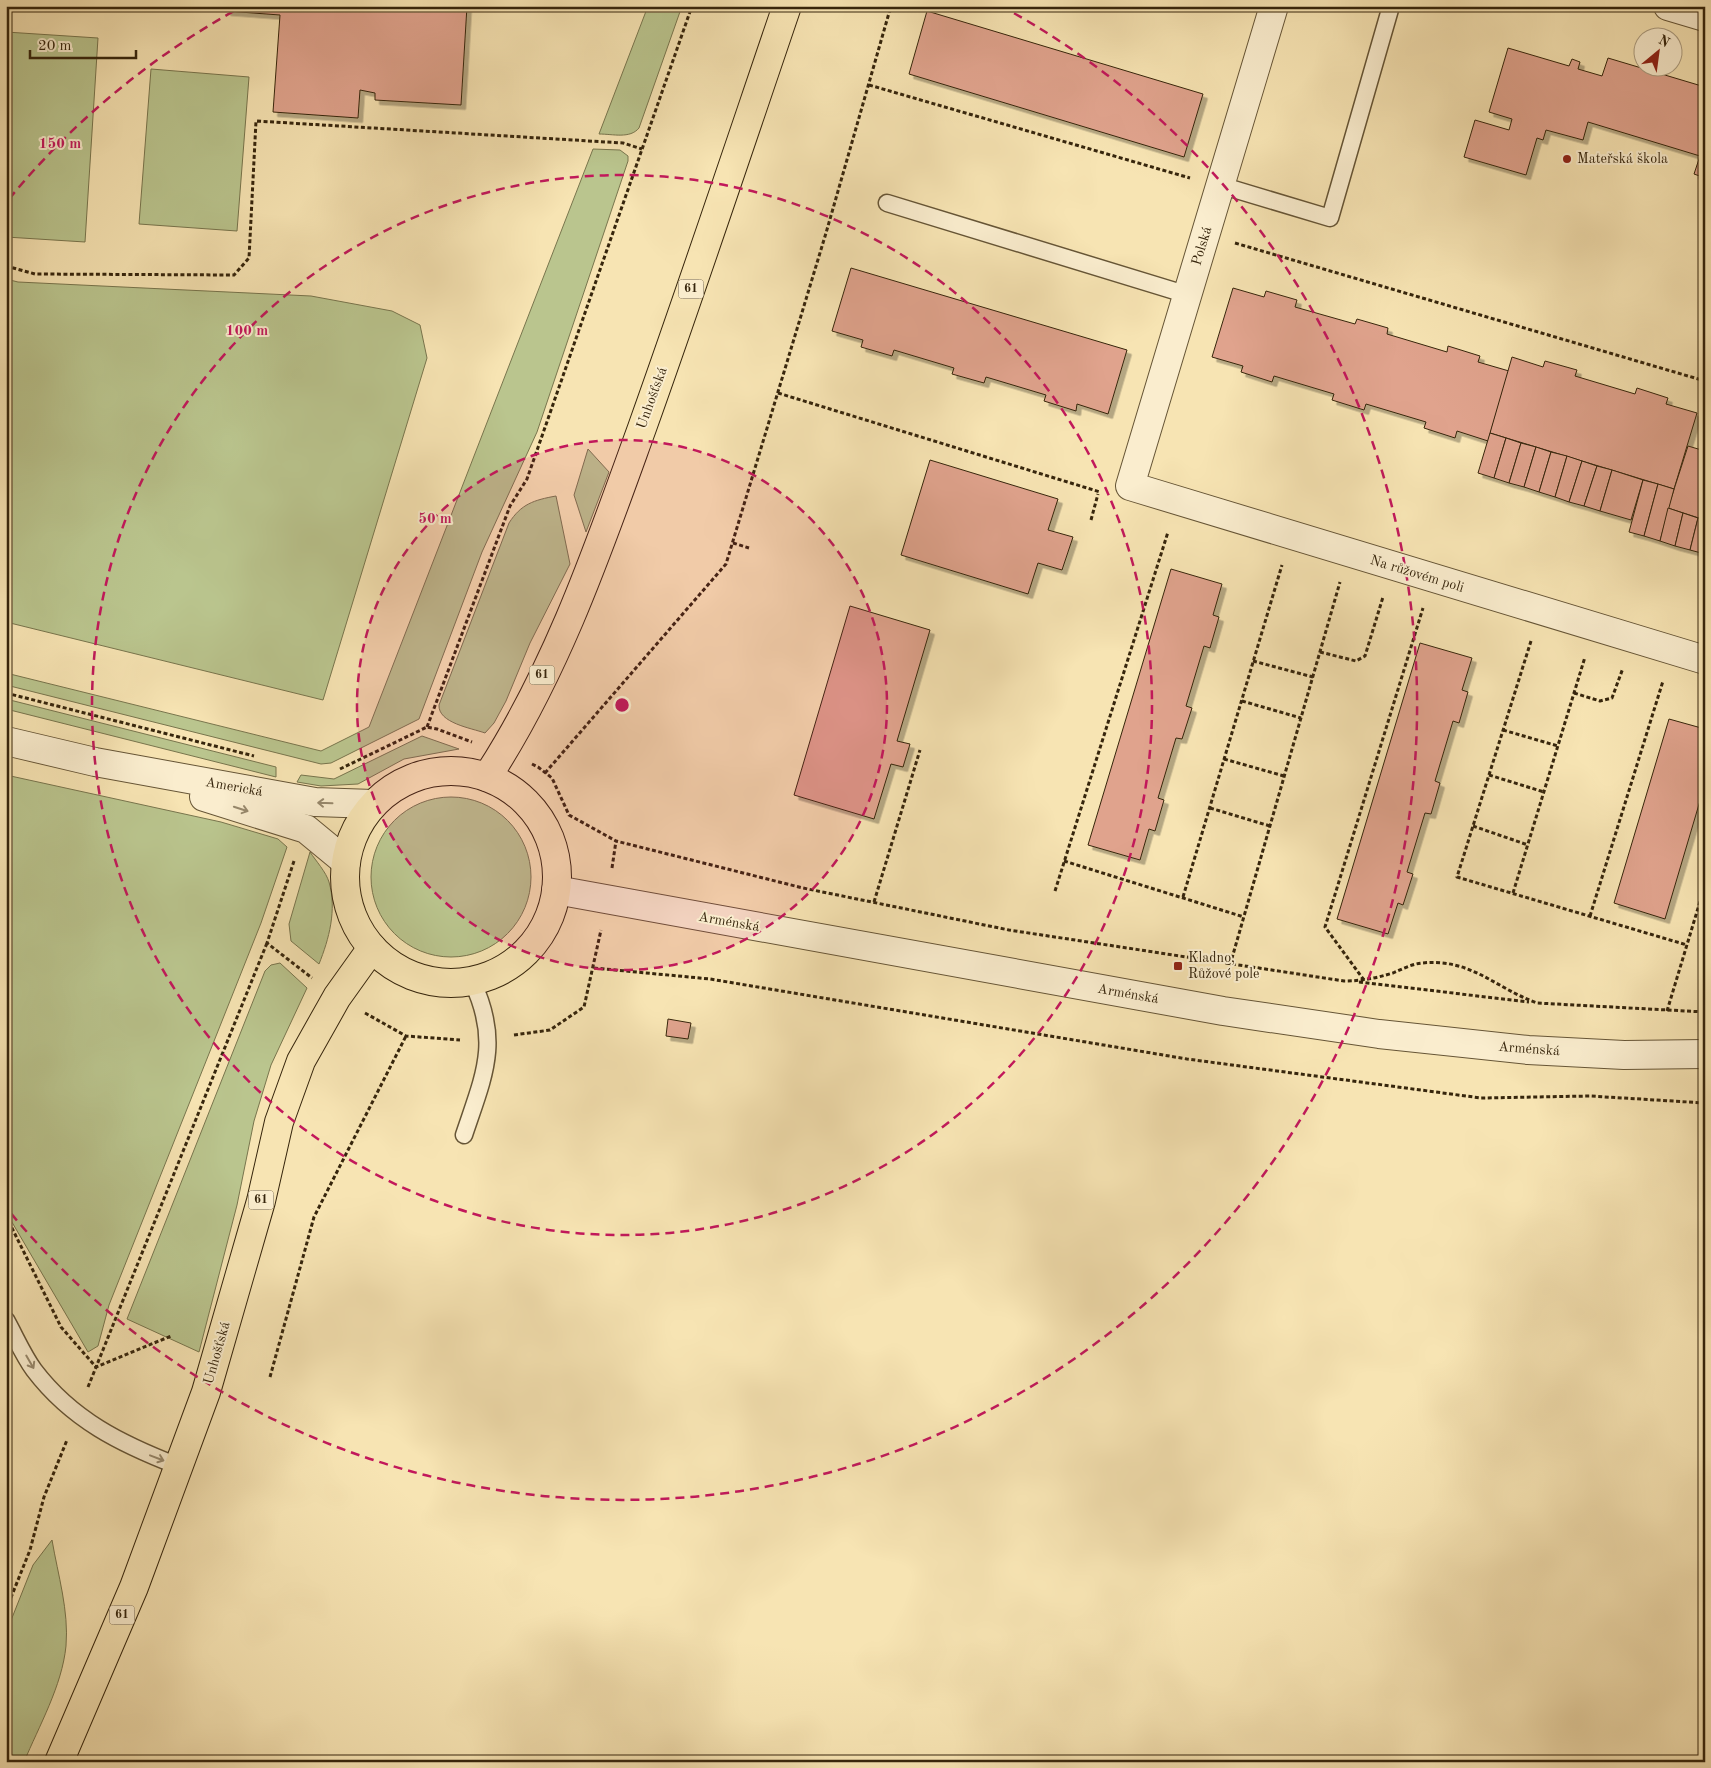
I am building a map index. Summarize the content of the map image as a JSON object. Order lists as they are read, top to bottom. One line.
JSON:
{"streets":{"main road":["61","Unhošťská"],"street":["Polská","Na růžovém poli","Americká","Arménská"]},"crossings":[["Polská","Na růžovém poli"]],"places":{"other":["Mateřská škola"],"transit":["Kladno, Růžové pole"]},"scale_bar":"20 m","north":"top right","rings":["150 m","100 m","50 m"]}
